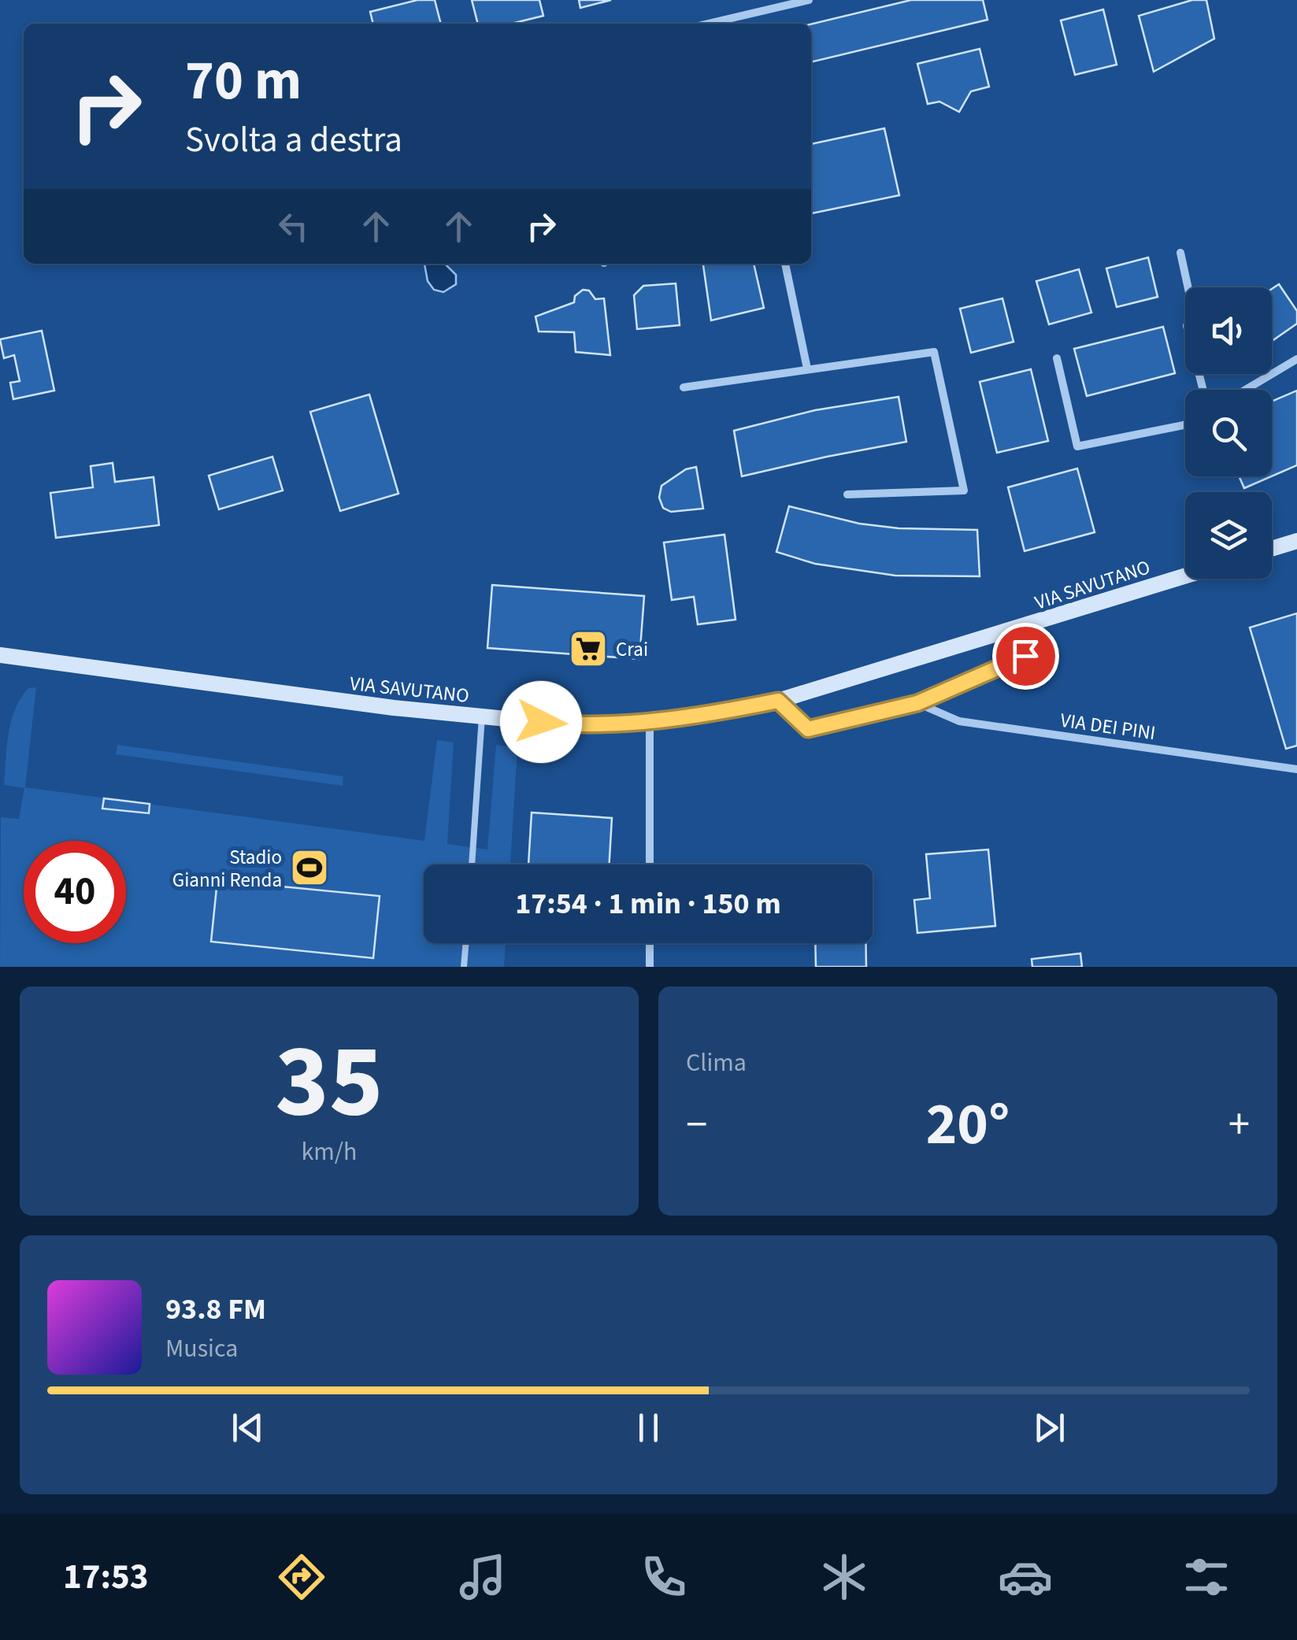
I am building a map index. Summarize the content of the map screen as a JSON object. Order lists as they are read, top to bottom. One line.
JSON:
{"streets":{"street":["VIA SAVUTANO","VIA DEI PINI"]},"places":{"supermarket":["Crai"],"sports":["Stadio Gianni Renda"]},"page":{"turn":["70 m","Svolta a destra"],"limit":"40","trip":"17:54 · 1 min · 150 m","tile":[["35","km/h"],"Clima"],"heat":["−","20°","+"],"song":["93.8 FM","Musica"],"tabs":"17:53"}}
